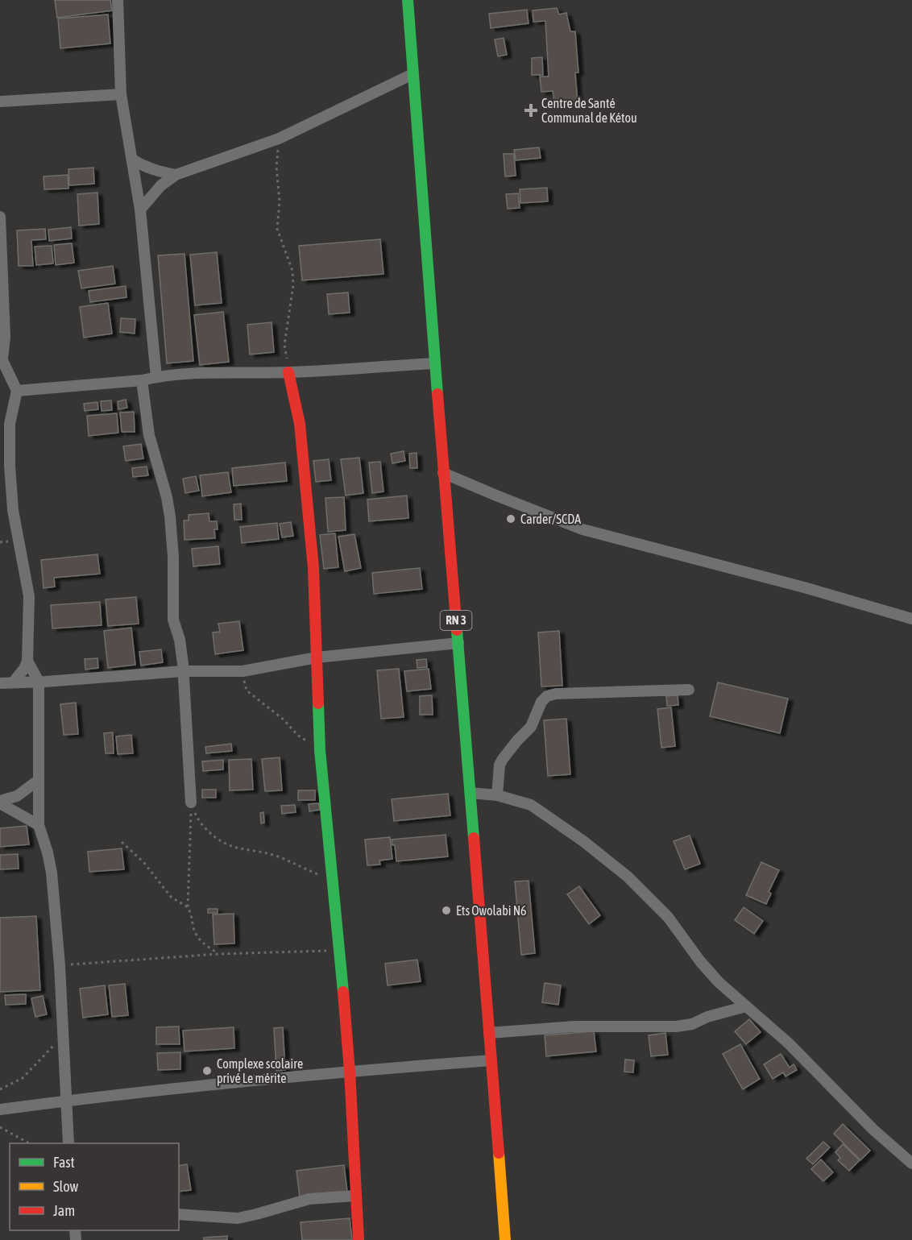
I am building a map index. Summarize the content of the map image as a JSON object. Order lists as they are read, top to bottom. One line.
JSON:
{"streets":{"main road":["RN 3"]},"places":{"health":["Centre de Santé Communal de Kétou"],"other":["Carder/SCDA","Ets Owolabi N6","Complexe scolaire privé Le mérite"]},"legend":["Fast","Slow","Jam"]}
